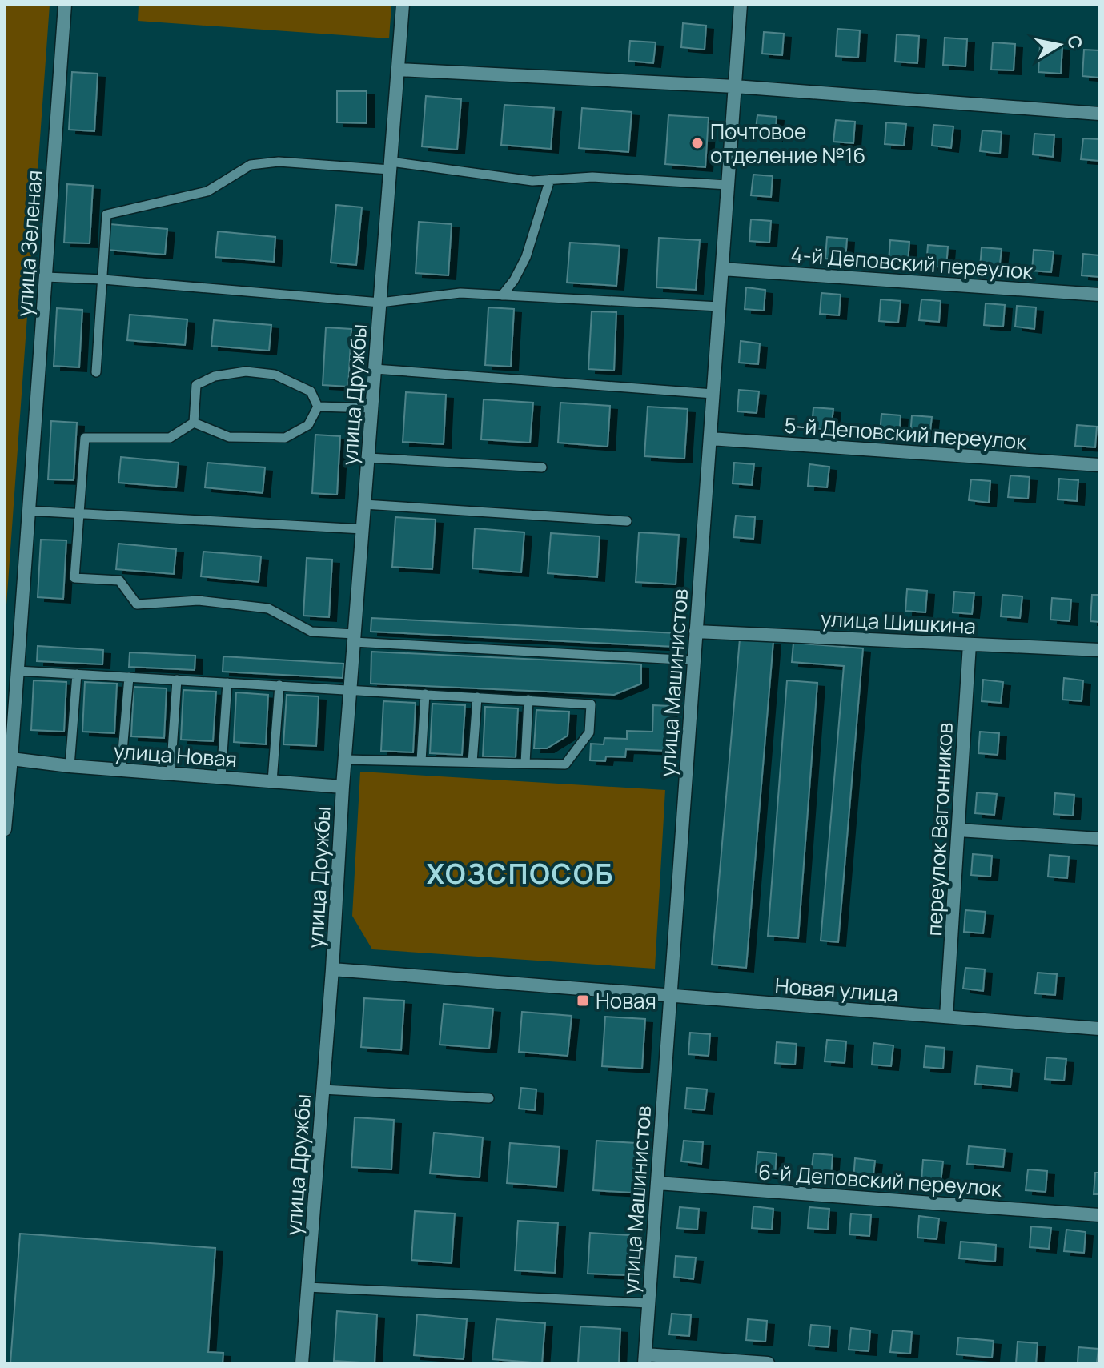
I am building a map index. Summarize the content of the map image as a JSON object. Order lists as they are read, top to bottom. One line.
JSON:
{"streets":{"street":["улица Зеленая","4-й Деповский переулок","улица Дружбы","5-й Деповский переулок","улица Шишкина","улица Машинистов","улица Новая","переулок Вагонников","улица Доужбы","Новая улица","6-й Деповский переулок"]},"crossings":[["улица Зеленая","улица Новая"],["4-й Деповский переулок","улица Машинистов"],["улица Дружбы","улица Новая"],["улица Дружбы","улица Доужбы"],["улица Дружбы","Новая улица"],["5-й Деповский переулок","улица Машинистов"],["улица Шишкина","улица Машинистов"],["улица Шишкина","переулок Вагонников"],["улица Машинистов","Новая улица"],["улица Машинистов","6-й Деповский переулок"],["улица Новая","улица Доужбы"],["переулок Вагонников","Новая улица"],["улица Доужбы","Новая улица"]],"districts":["ХОЗСПОСОБ"],"places":{"other":["Почтовое отделение №16"],"transit":["Новая"]},"north":"right"}
